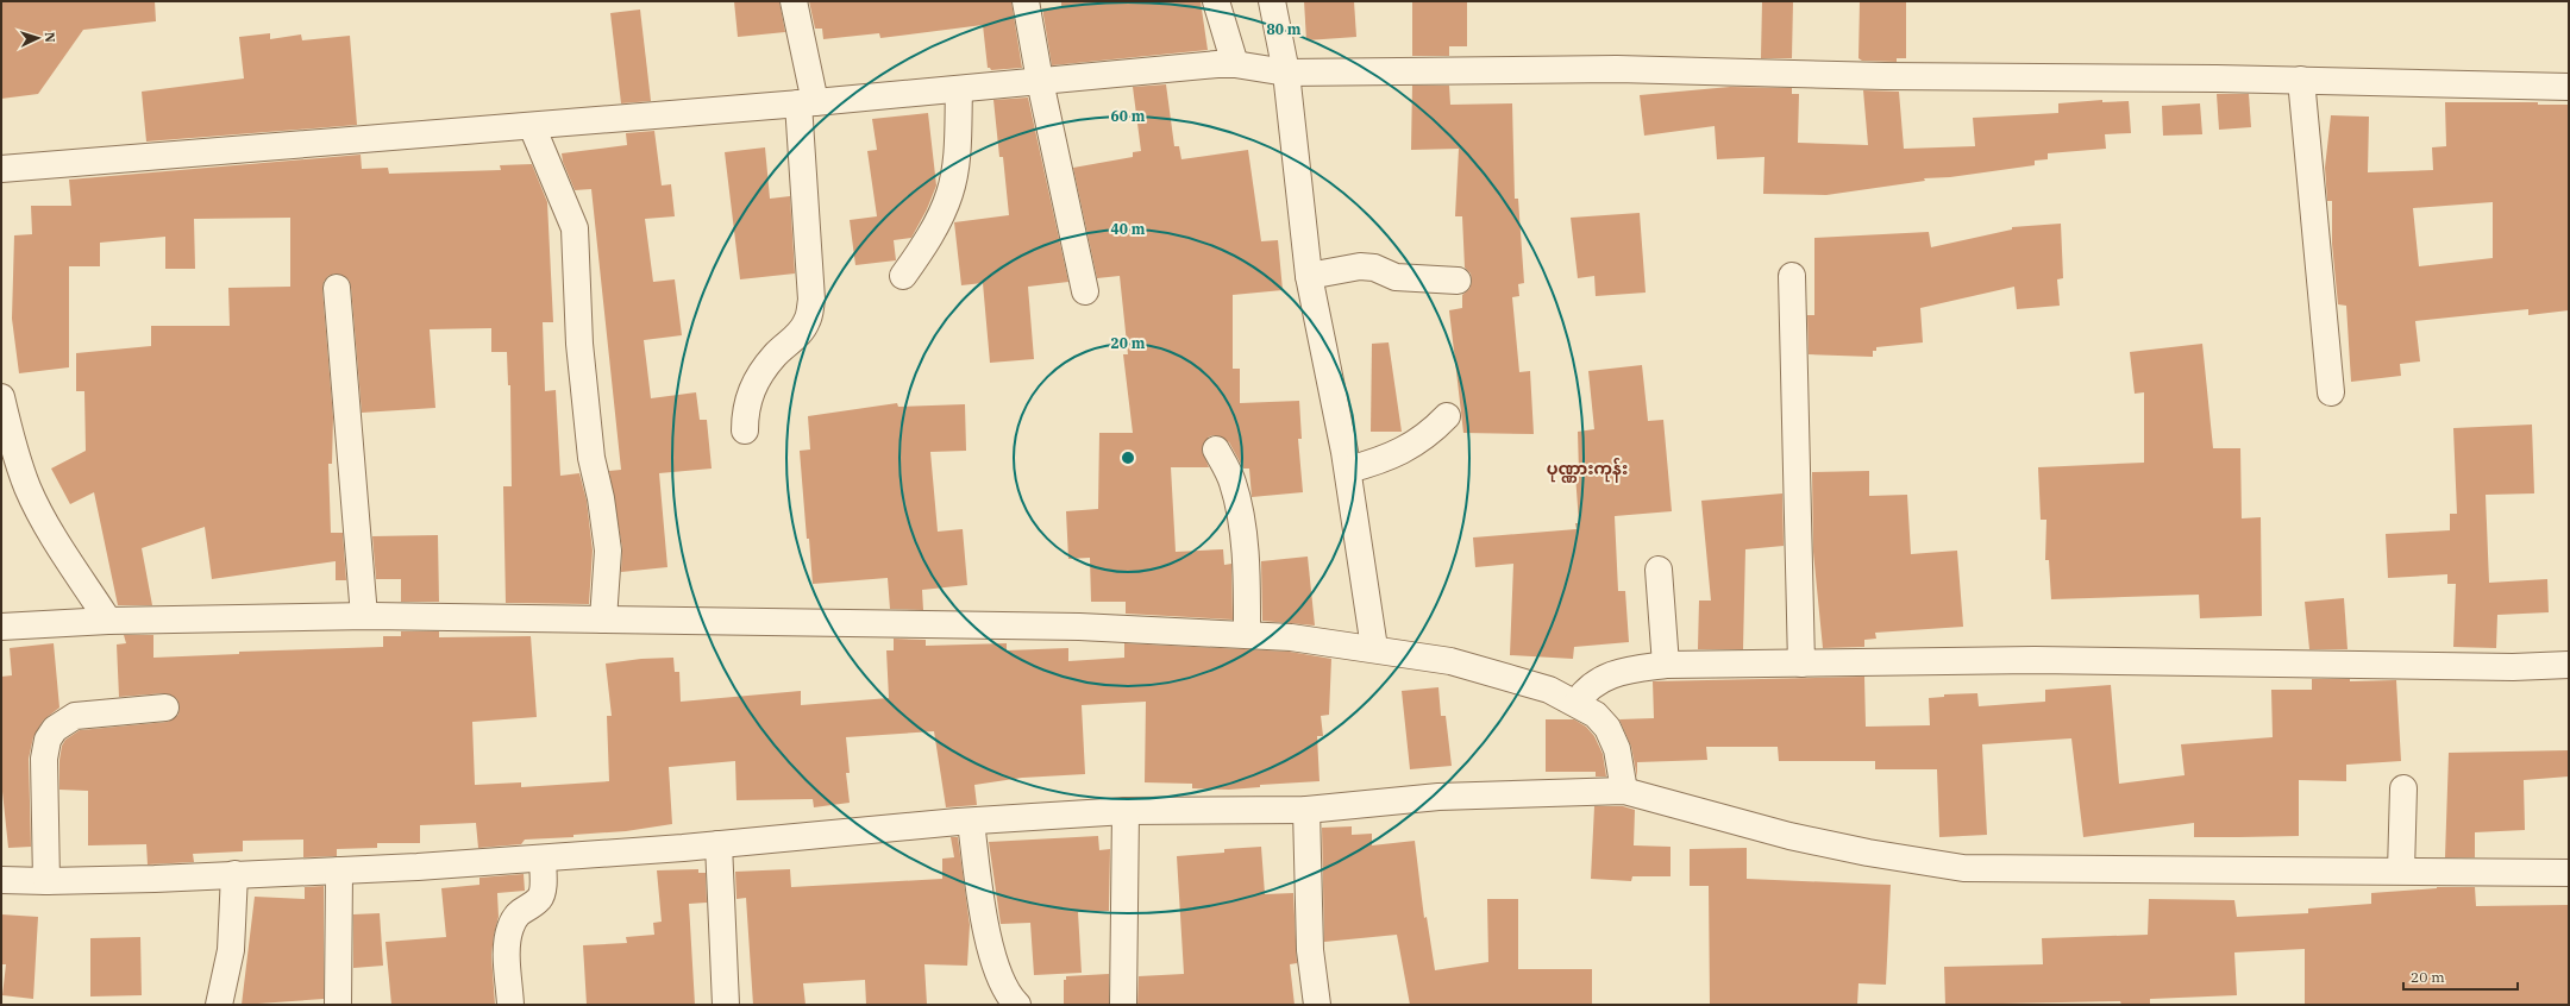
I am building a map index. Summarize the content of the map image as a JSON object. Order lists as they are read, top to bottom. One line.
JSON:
{"districts":["ပုဏ္ဏားကုန်း"],"scale_bar":"20 m","north":"right","rings":["80 m","60 m","40 m","20 m"]}
